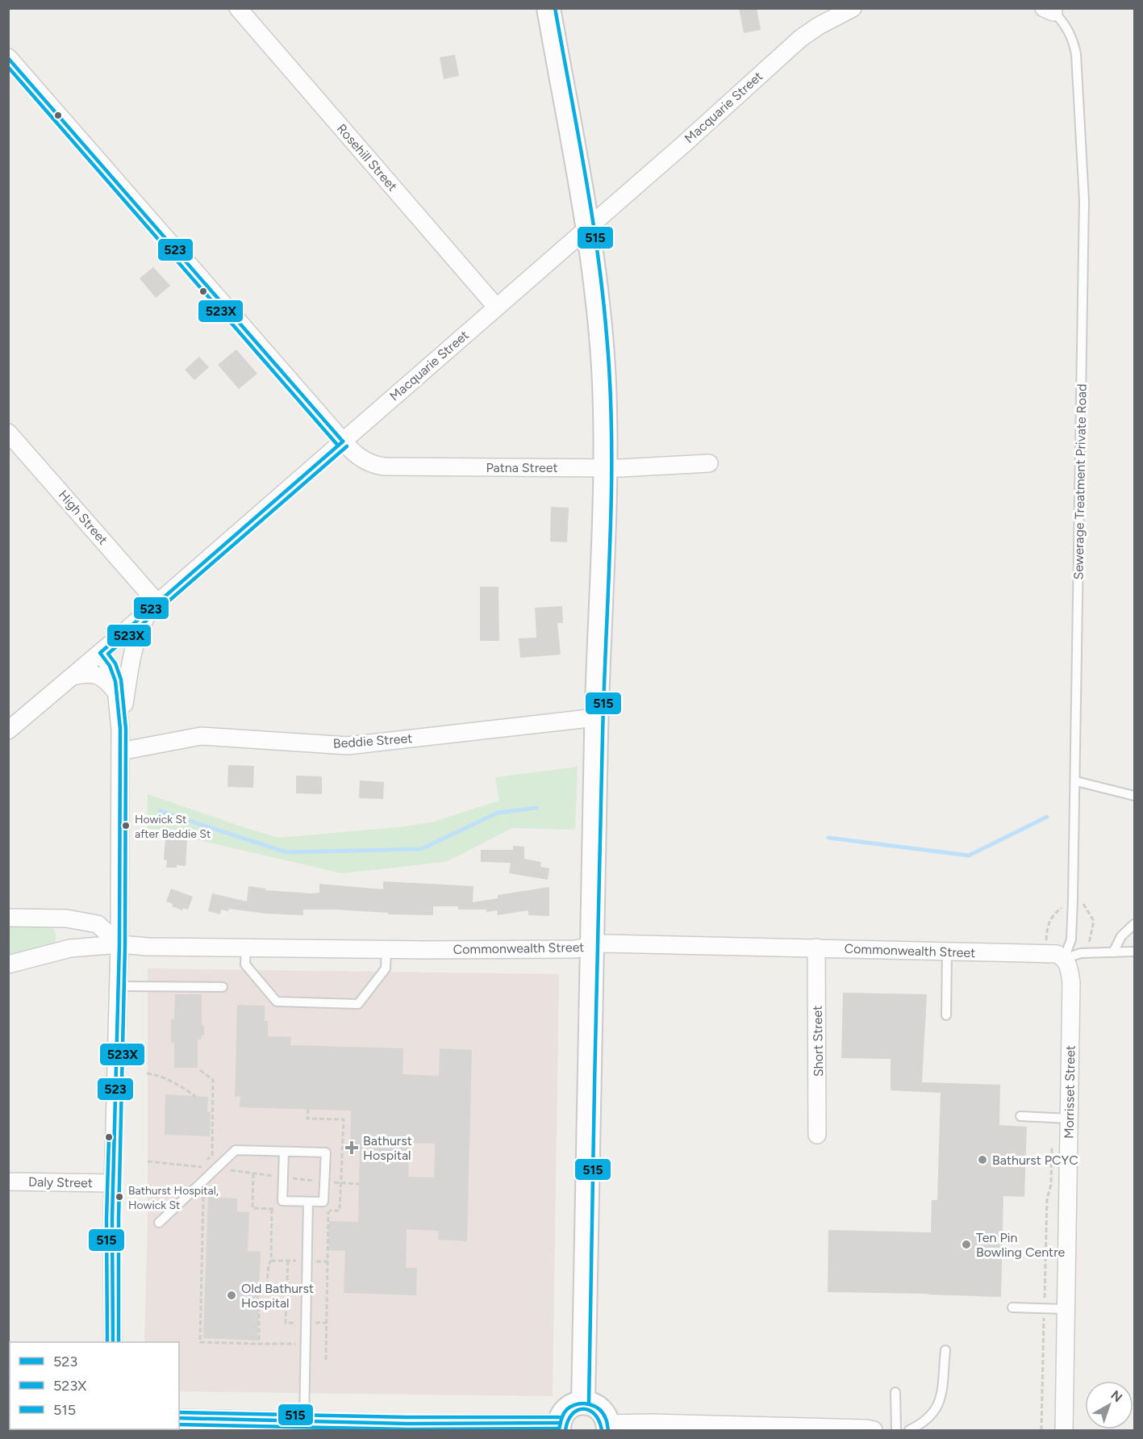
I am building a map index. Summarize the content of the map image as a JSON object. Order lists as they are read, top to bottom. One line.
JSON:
{"streets":{"street":["Macquarie Street","Rosehill Street","Patna Street","High Street","Beddie Street","Commonwealth Street","Short Street","Morrisset Street","Daly Street"],"lane":["Sewerage Treatment Private Road"]},"crossings":[["Macquarie Street","Rosehill Street"],["Macquarie Street","Patna Street"],["Macquarie Street","High Street"],["Sewerage Treatment Private Road","Commonwealth Street"],["Sewerage Treatment Private Road","Morrisset Street"],["Commonwealth Street","Short Street"],["Commonwealth Street","Morrisset Street"]],"places":{"other":["Howick St after Beddie St","Bathurst PCYC","Bathurst Hospital, Howick St","Ten Pin Bowling Centre","Old Bathurst Hospital"],"health":["Bathurst Hospital"]},"lines":["transit line 515","transit line 523","transit line 523X"],"legend":["523","523X","515"],"north":"top right"}
